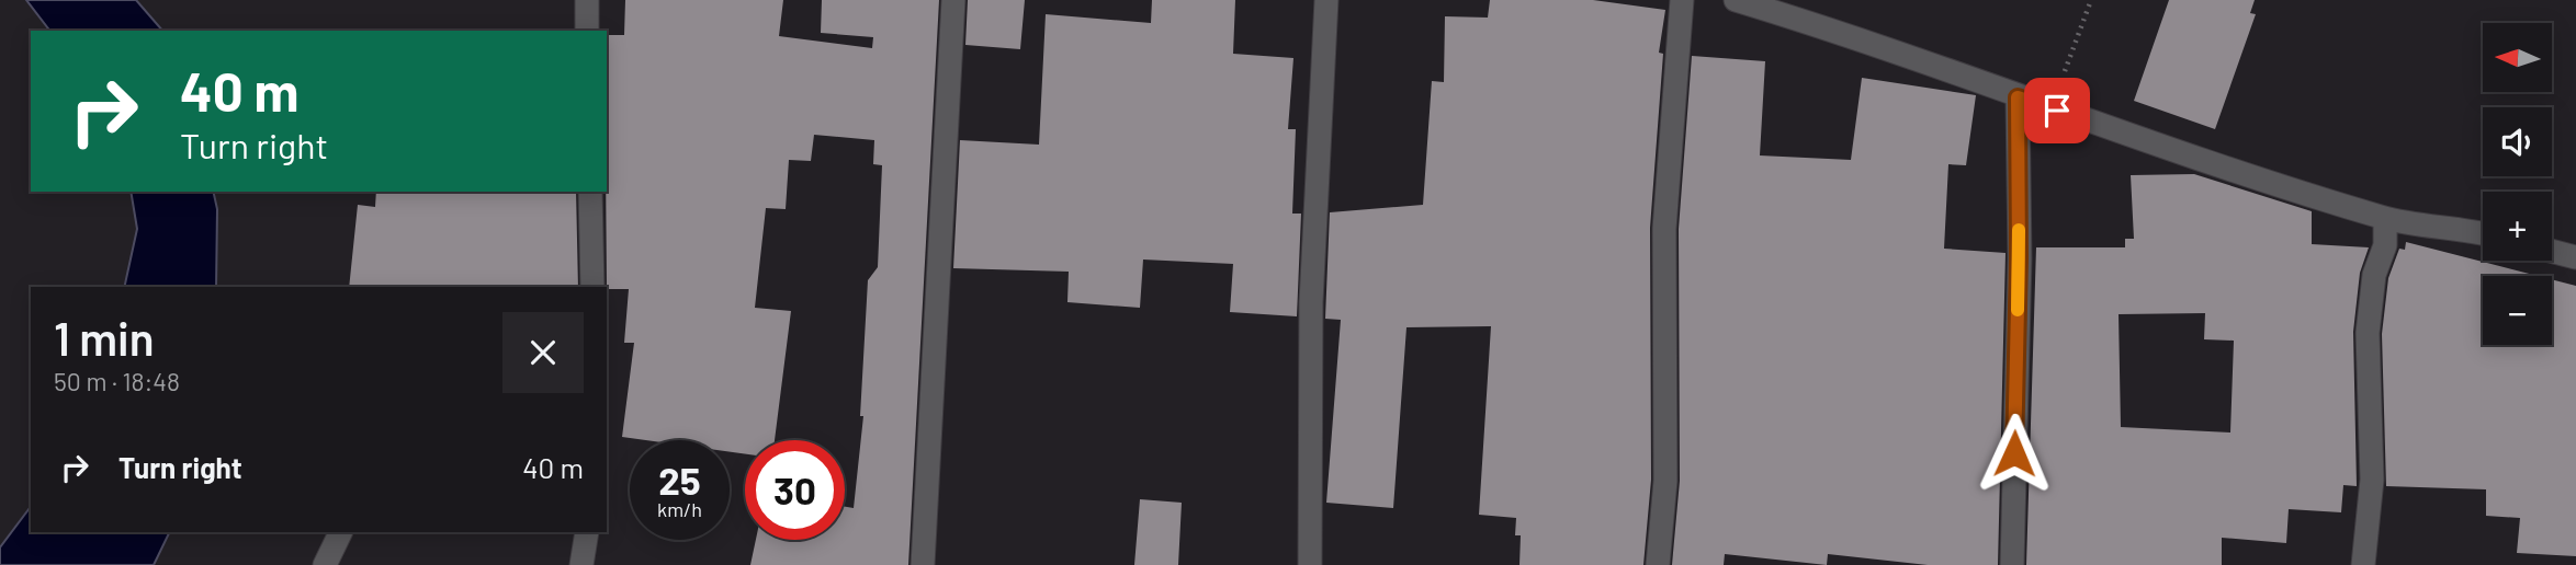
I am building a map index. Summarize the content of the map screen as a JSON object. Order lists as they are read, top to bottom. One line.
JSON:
{"north":"left","page":{"map_buttons":["+","−"],"turn":["40 m","Turn right"],"heading":["1 min","50 m · 18:48"],"list":[{"name":"Turn right","value":"40 m"}],"speed":"25 km/h","limit":"30"}}
